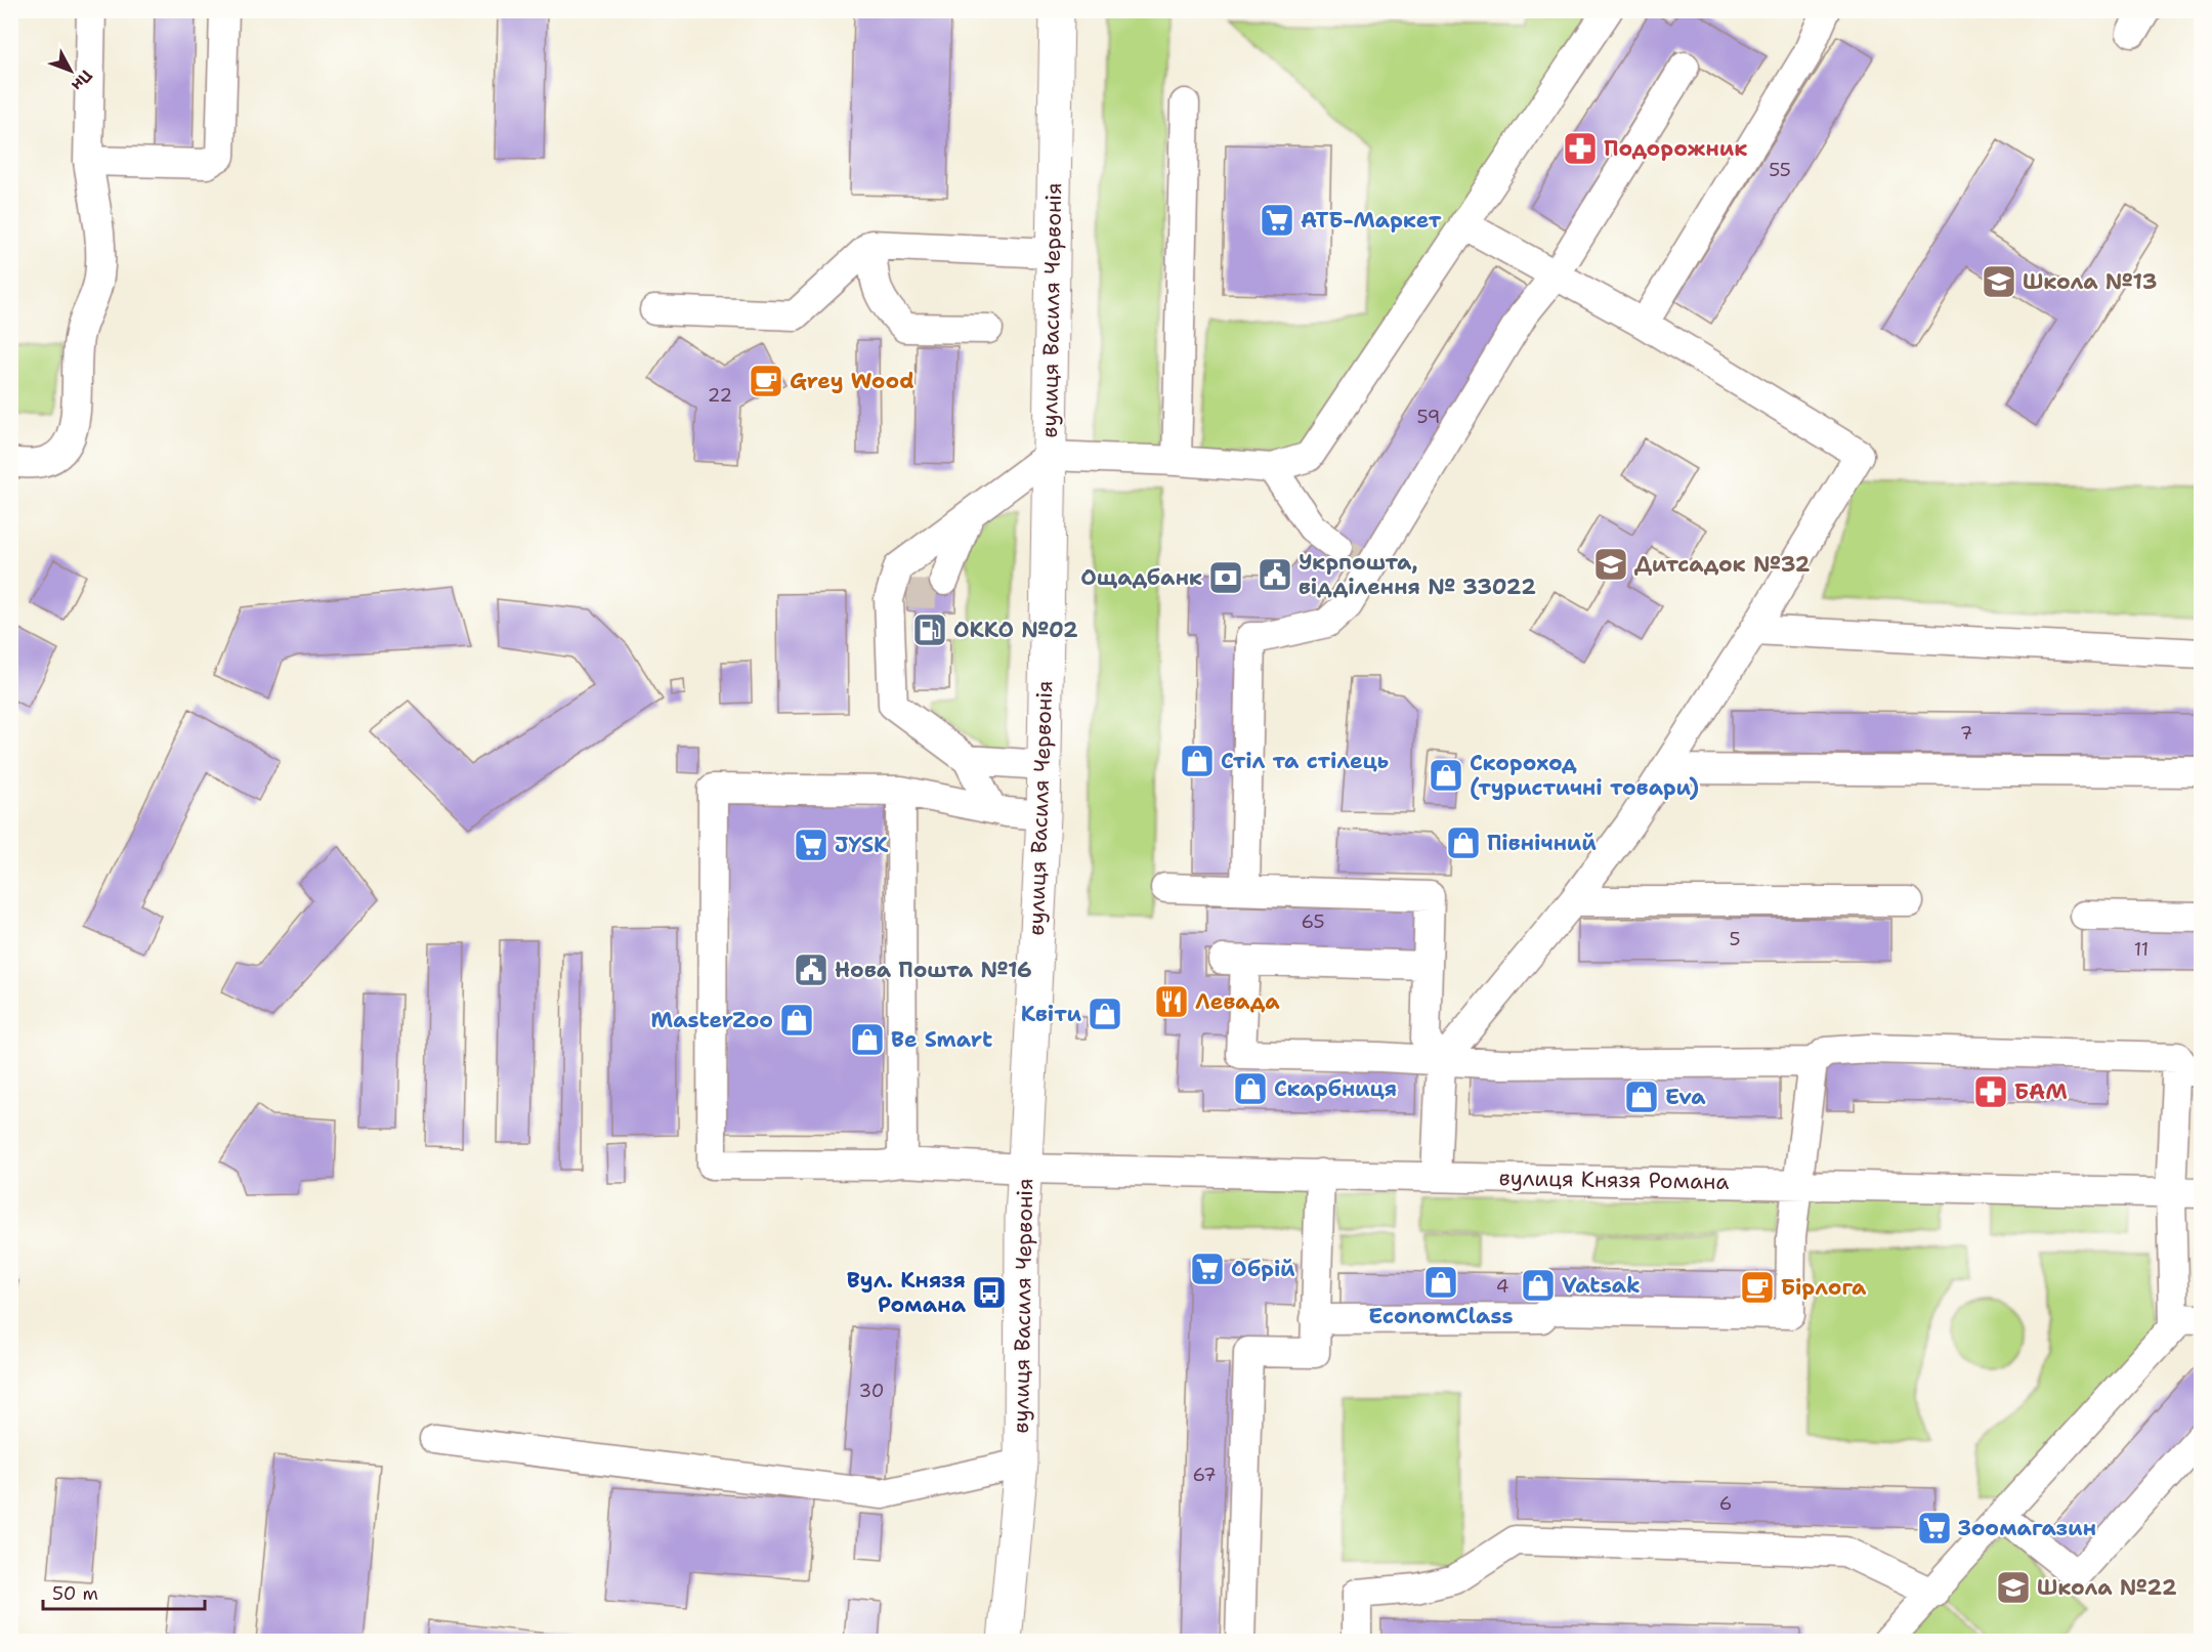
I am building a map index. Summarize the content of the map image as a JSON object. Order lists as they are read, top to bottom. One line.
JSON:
{"streets":{"main road":["вулиця Василя Червонія"],"street":["вулиця Князя Романа"]},"crossings":[["вулиця Василя Червонія","вулиця Князя Романа"]],"places":{"pharmacy":["Подорожник","БАМ"],"supermarket":["АТБ-Маркет","JYSK","Обрій","Зоомагазин"],"school or university":["Школа №13","Дитсадок №32","Школа №22"],"cafe":["Grey Wood","Бірлога"],"public building":["Укрпошта, відділення № 33022","Нова Пошта №16"],"bank":["Ощадбанк"],"fuel station":["ОККО №02"],"shop":["Стіл та стілець","Скороход (туристичні товари)","Північний","Квiти","MasterZoo","Be Smart","Скарбниця","Eva","EconomClass","Vatsak"],"restaurant":["Левада"],"bus stop":["Вул. Князя Романа"]},"house_numbers":["55","22","59","7","65","5","11","4","30","67","6"],"scale_bar":"50 m","north":"bottom right"}
